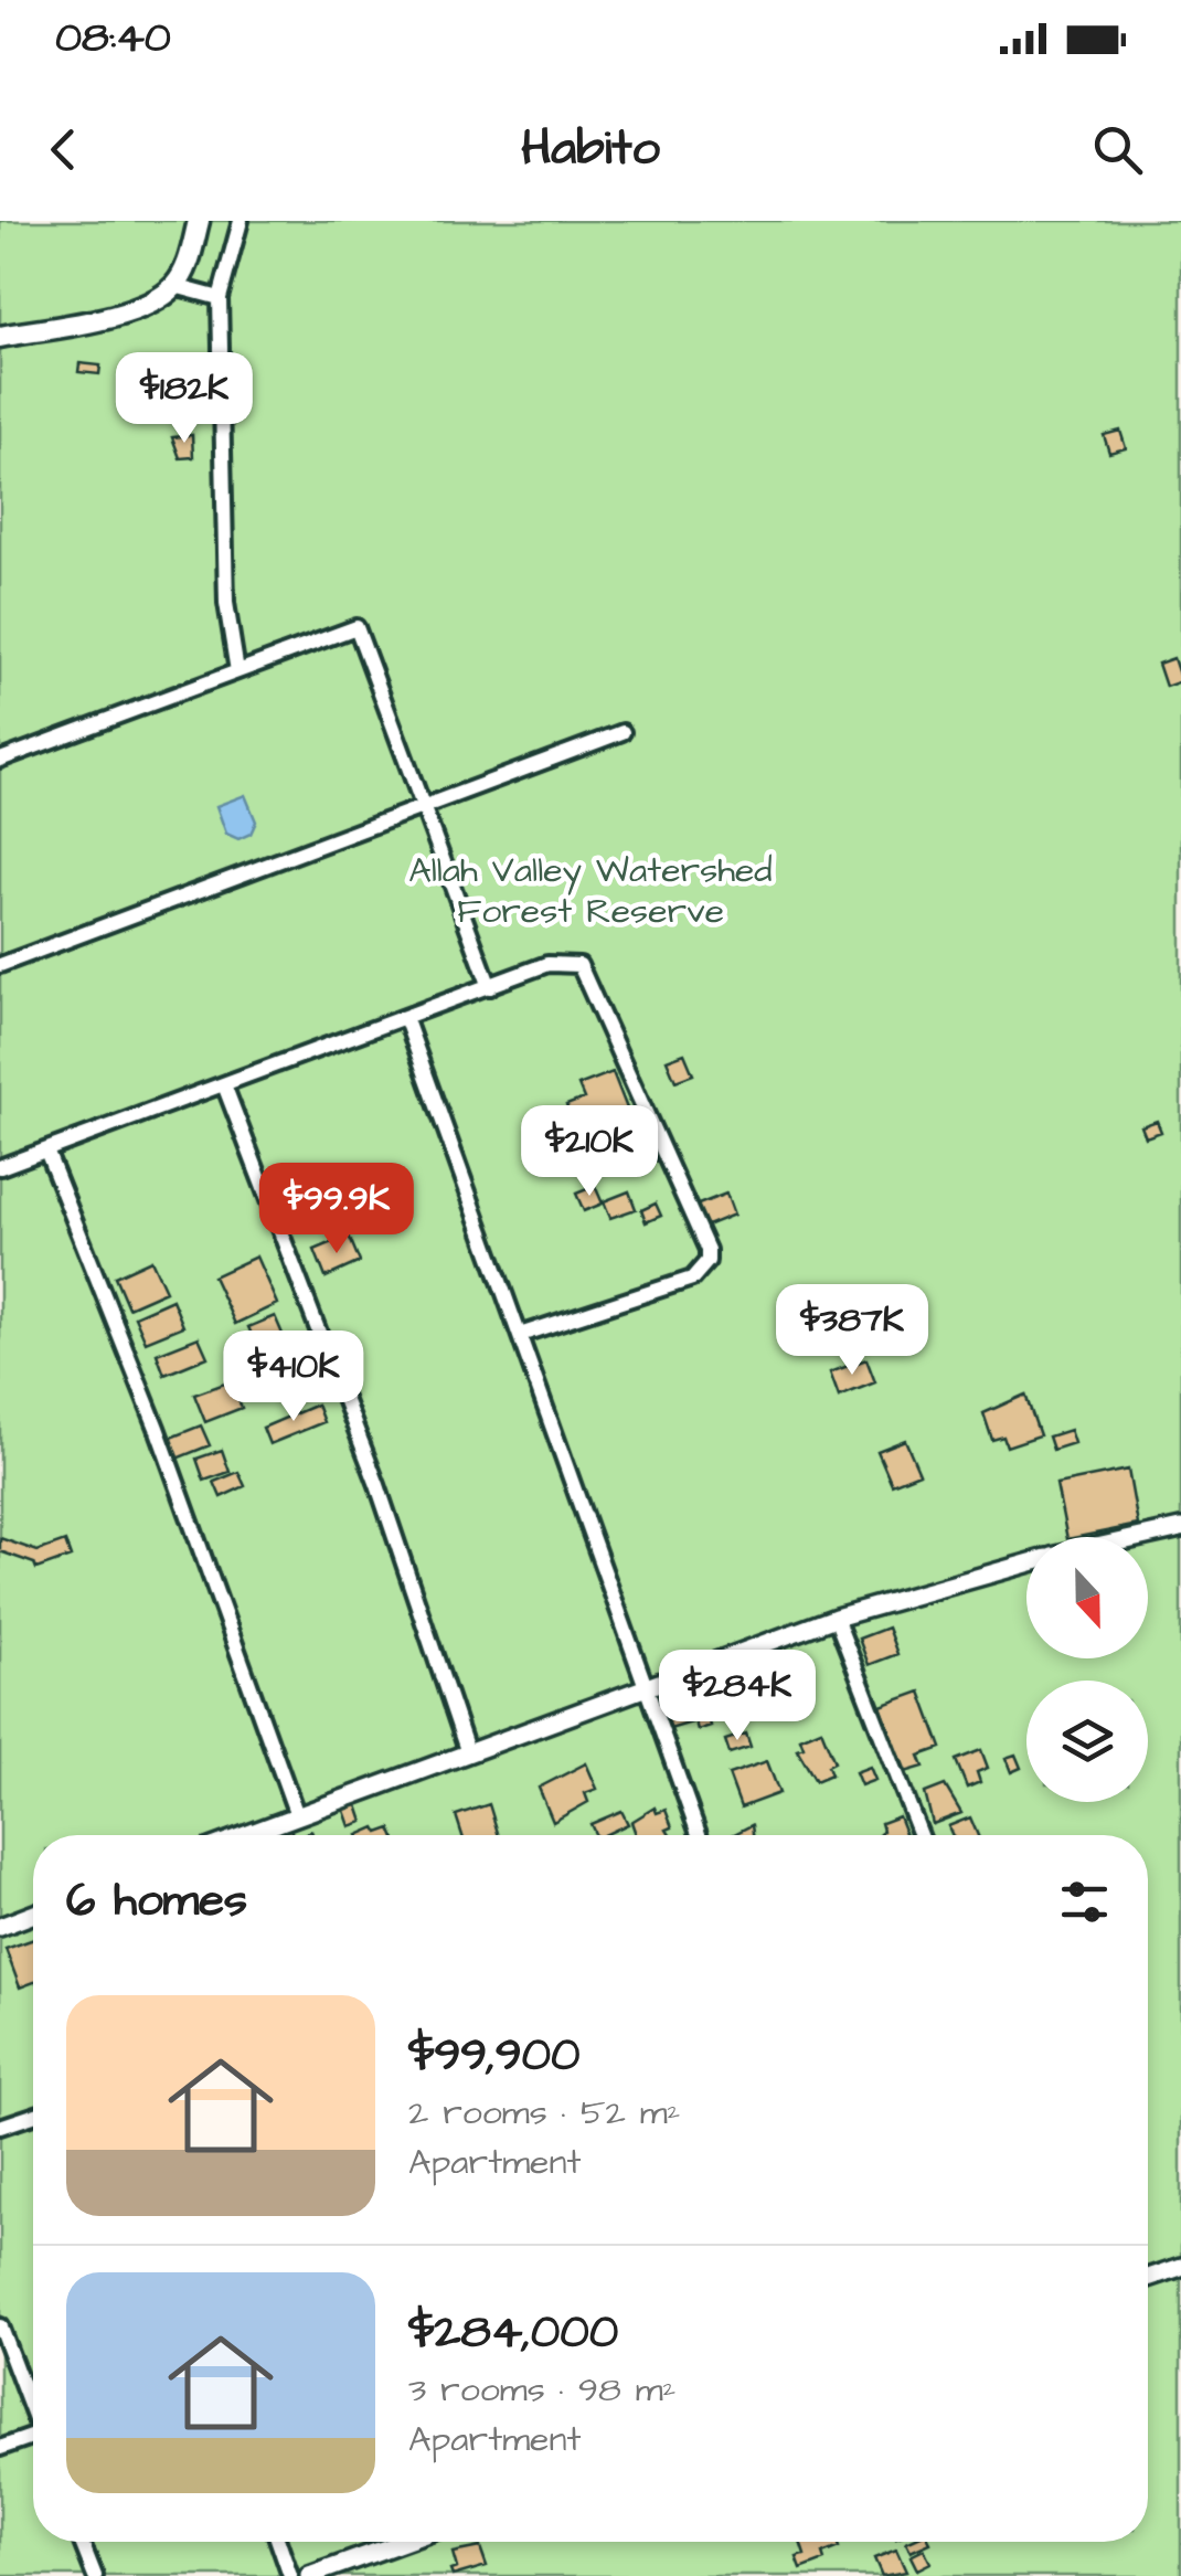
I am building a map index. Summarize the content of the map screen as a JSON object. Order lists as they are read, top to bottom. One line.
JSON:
{"parks":["Allah Valley Watershed Forest Reserve"],"north":"bottom","page":{"status":"08:40","header":"Habito","price":["$182K","$210K","$99.9K","$387K","$410K","$284K"],"heading":"6 homes","list":[{"name":"$99,900","note":"2 rooms · 52 m² · Apartment"},{"name":"$284,000","note":"3 rooms · 98 m² · Apartment"}]}}
